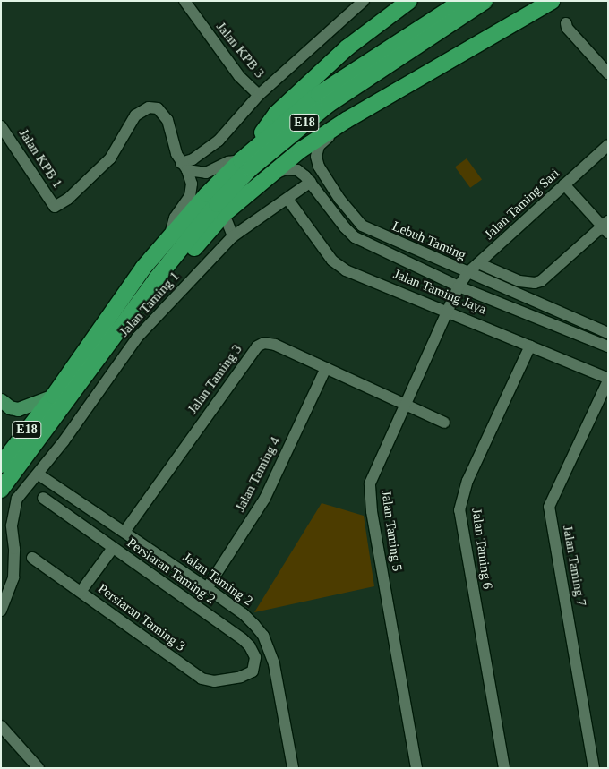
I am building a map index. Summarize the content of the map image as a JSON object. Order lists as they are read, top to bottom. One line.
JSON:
{"streets":{"highway":["E18"],"street":["Jalan KPB 3","Jalan KPB 1","Jalan Taming Sari","Lebuh Taming","Jalan Taming Jaya","Jalan Taming 1","Jalan Taming 3","Jalan Taming 4","Jalan Taming 5","Jalan Taming 6","Jalan Taming 7","Persiaran Taming 2","Jalan Taming 2","Persiaran Taming 3"]},"crossings":[["Jalan Taming Sari","Lebuh Taming"],["Jalan Taming Sari","Jalan Taming 5"],["Lebuh Taming","Jalan Taming 1"],["Lebuh Taming","Jalan Taming 5"],["Jalan Taming Jaya","Jalan Taming 1"],["Jalan Taming Jaya","Jalan Taming 5"],["Jalan Taming Jaya","Jalan Taming 6"],["Jalan Taming Jaya","Jalan Taming 7"],["Jalan Taming 1","Jalan Taming 2"],["Jalan Taming 3","Jalan Taming 4"],["Jalan Taming 3","Jalan Taming 5"],["Jalan Taming 3","Jalan Taming 2"],["Jalan Taming 4","Jalan Taming 2"],["Persiaran Taming 2","Persiaran Taming 3"]]}
